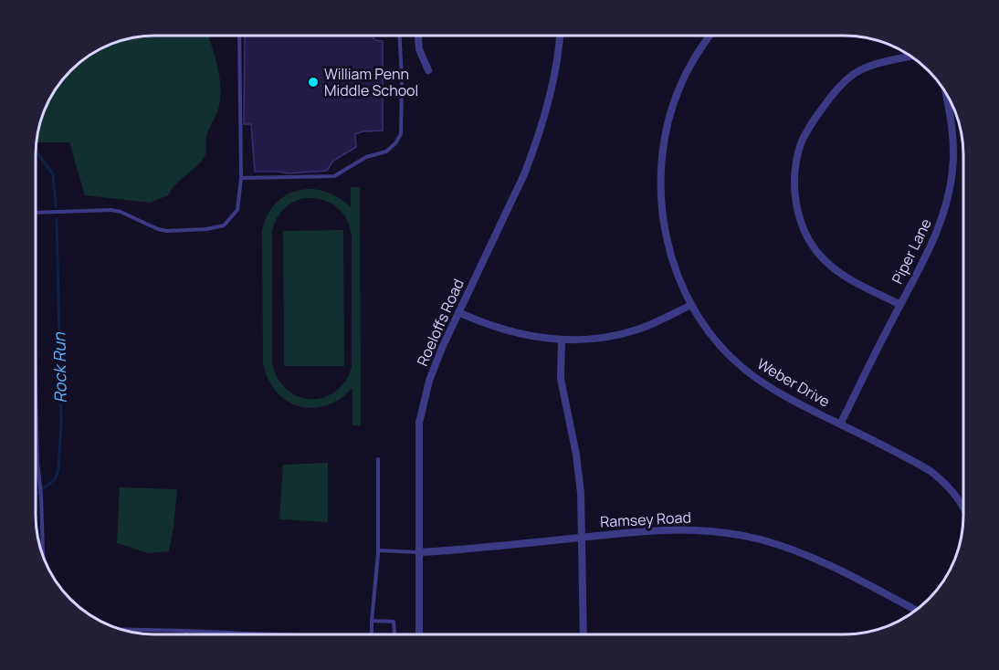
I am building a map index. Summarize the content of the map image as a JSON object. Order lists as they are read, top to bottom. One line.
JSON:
{"streets":{"street":["Piper Lane","Roeloffs Road","Weber Drive","Ramsey Road"]},"crossings":[["Piper Lane","Weber Drive"],["Roeloffs Road","Ramsey Road"]],"water":["Rock Run"],"places":["William Penn Middle School"]}
